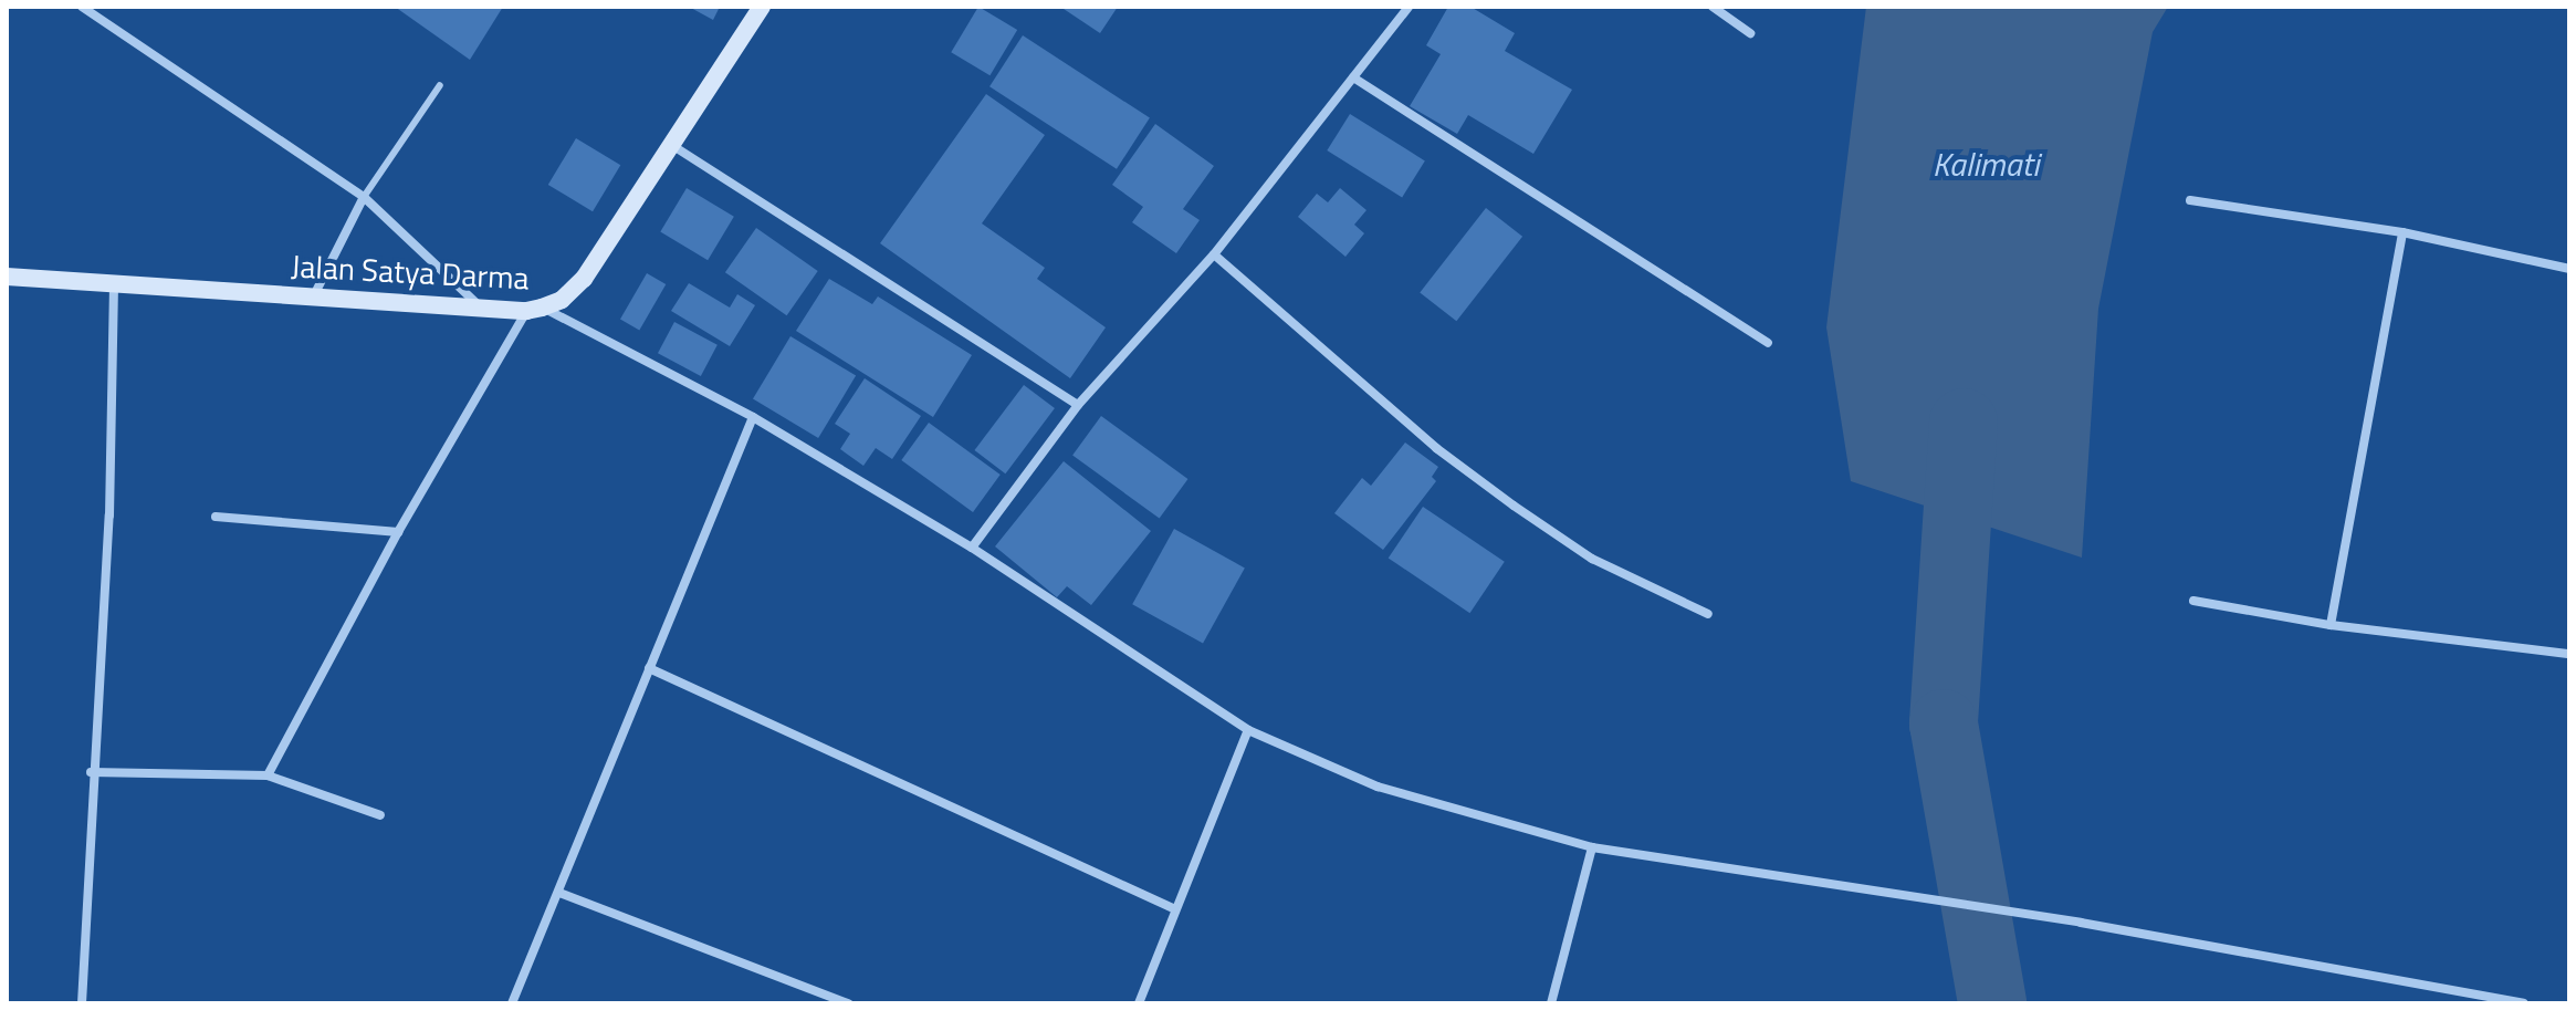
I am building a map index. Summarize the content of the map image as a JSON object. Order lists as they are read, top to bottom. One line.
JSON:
{"streets":{"main road":["Jalan Satya Darma"]},"water":["Kalimati"]}
